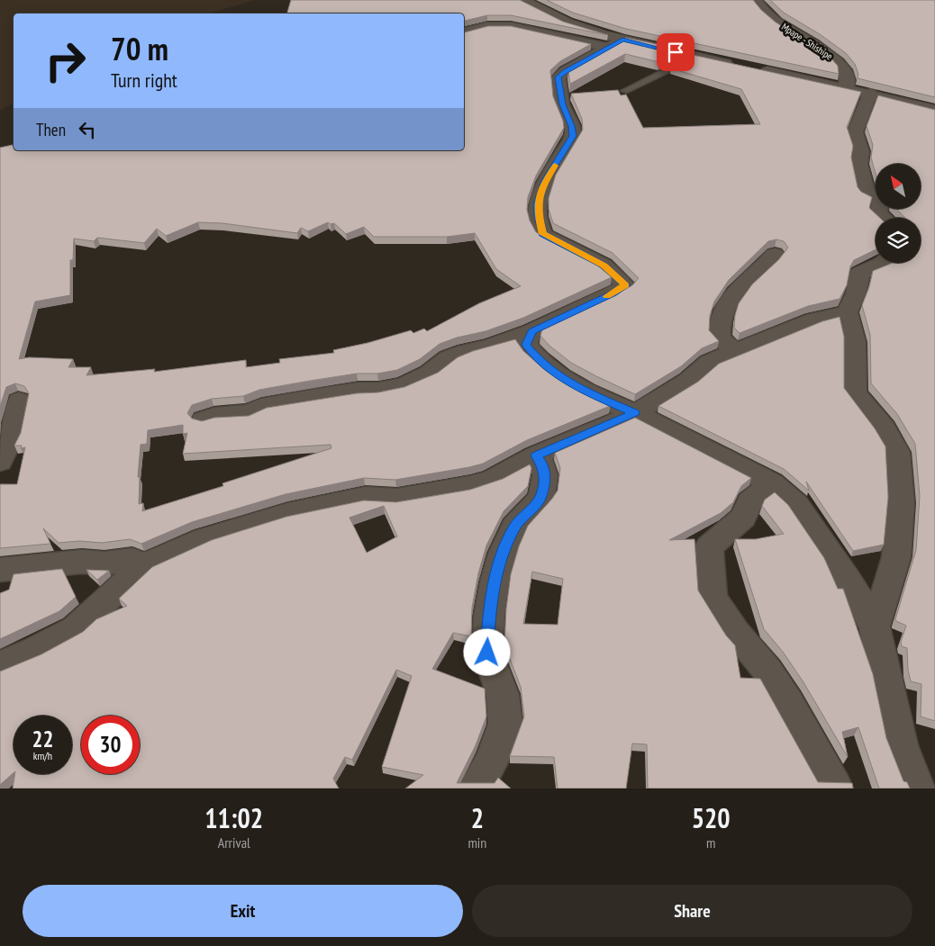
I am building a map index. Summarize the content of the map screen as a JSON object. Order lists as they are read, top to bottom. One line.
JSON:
{"streets":{"street":["Mpape - Shishipe"]},"north":"top left","page":{"turn":["70 m","Turn right"],"then":"Then","speed":"22 km/h","limit":"30","eta":["11:02","Arrival","2","min","520","m"],"buttons":["Exit","Share"]}}
